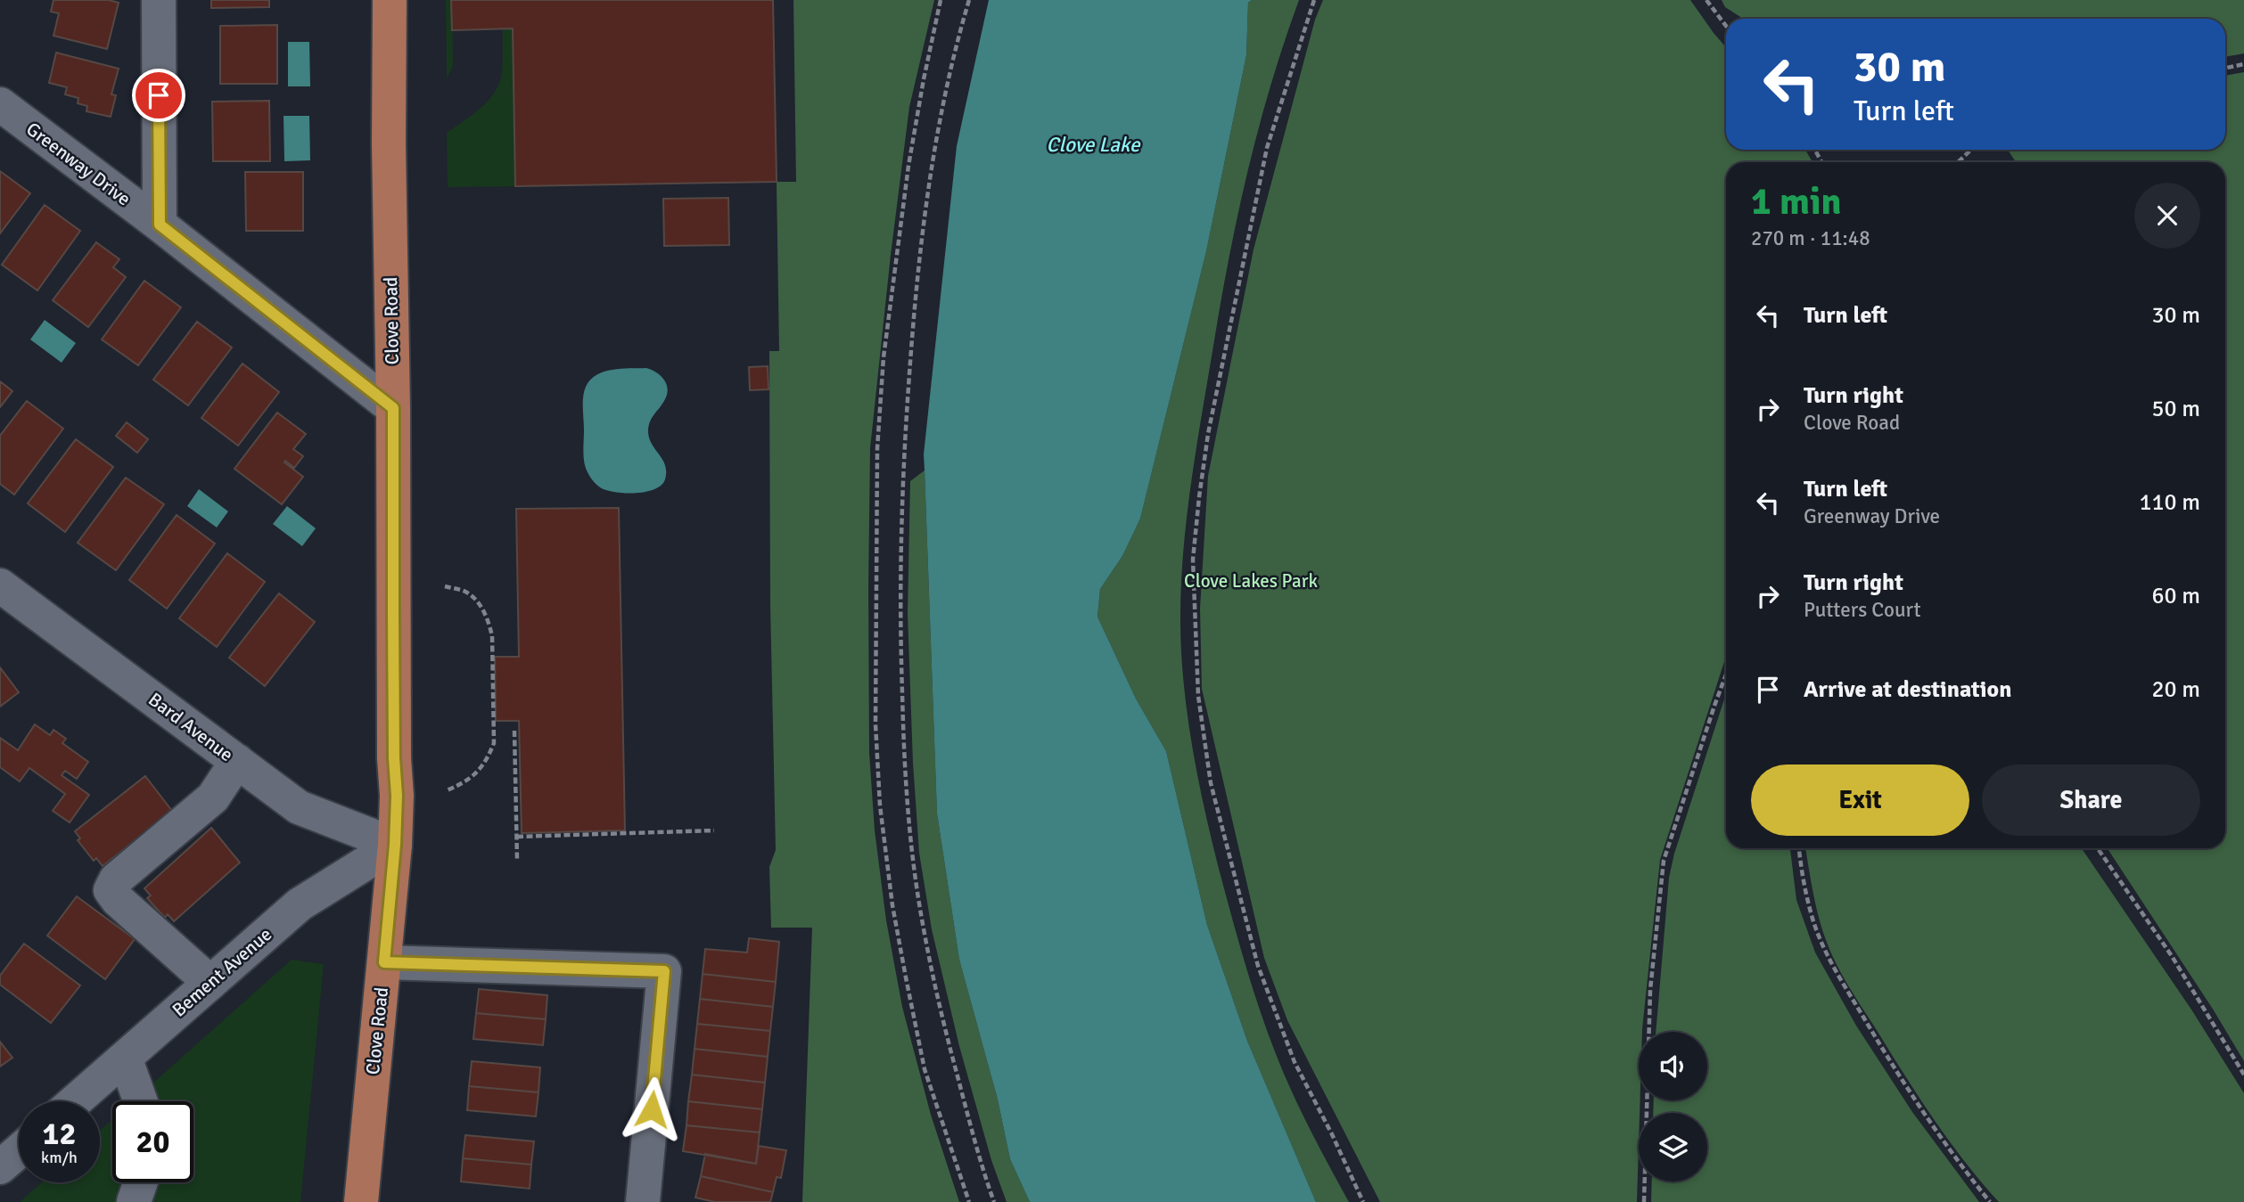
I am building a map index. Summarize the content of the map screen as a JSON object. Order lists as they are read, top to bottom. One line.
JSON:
{"streets":{"main road":["Clove Road"],"street":["Greenway Drive","Bard Avenue","Bement Avenue"]},"crossings":[["Greenway Drive","Clove Road"],["Clove Road","Bard Avenue"],["Clove Road","Bement Avenue"],["Bard Avenue","Bement Avenue"]],"water":["Clove Lake"],"parks":["Clove Lakes Park"],"page":{"turn":["30 m","Turn left"],"heading":["1 min","270 m · 11:48"],"list":[{"name":"Turn left","value":"30 m"},{"name":"Turn right","note":"Clove Road","value":"50 m"},{"name":"Turn left","note":"Greenway Drive","value":"110 m"},{"name":"Turn right","note":"Putters Court","value":"60 m"},{"name":"Arrive at destination","value":"20 m"}],"buttons":["Exit","Share"],"speed":"12 km/h","limit":"20"}}
